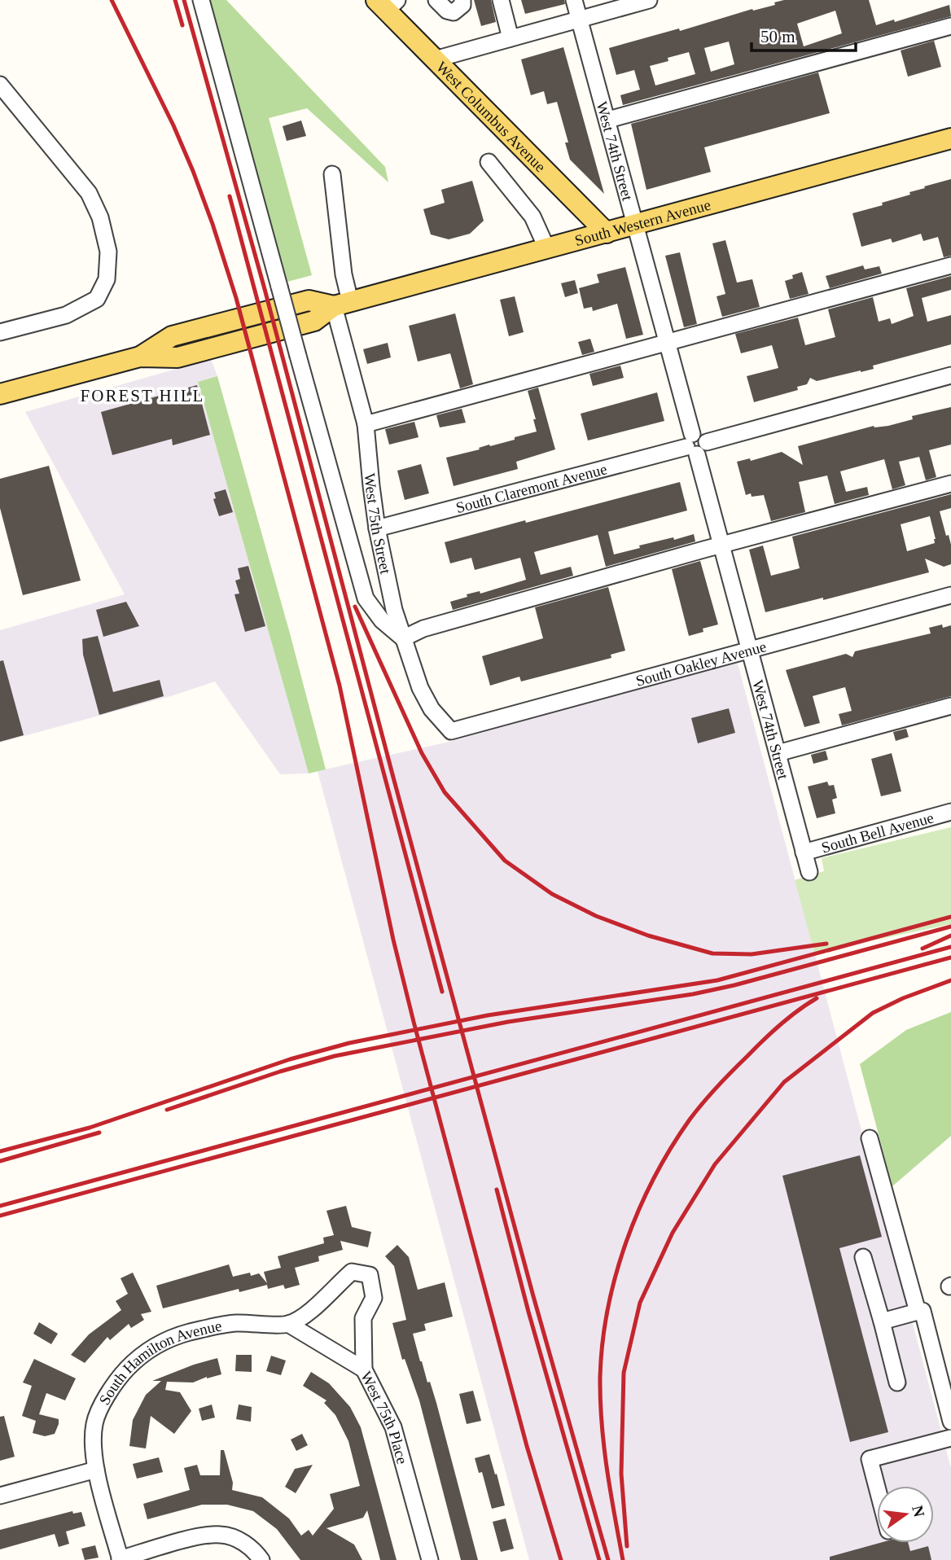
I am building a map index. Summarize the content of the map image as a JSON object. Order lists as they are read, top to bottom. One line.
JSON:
{"streets":{"main road":["West Columbus Avenue","South Western Avenue"],"street":["West 74th Street","South Claremont Avenue","West 75th Street","South Oakley Avenue","South Bell Avenue","South Hamilton Avenue","West 75th Place"]},"crossings":[["West Columbus Avenue","South Western Avenue"],["West 74th Street","South Western Avenue"],["West 74th Street","South Claremont Avenue"],["West 74th Street","South Oakley Avenue"],["West 74th Street","South Bell Avenue"],["South Western Avenue","West 75th Street"],["South Claremont Avenue","West 75th Street"],["West 75th Street","South Oakley Avenue"],["South Hamilton Avenue","West 75th Place"]],"districts":["FOREST HILL"],"scale_bar":"50 m","north":"right"}
